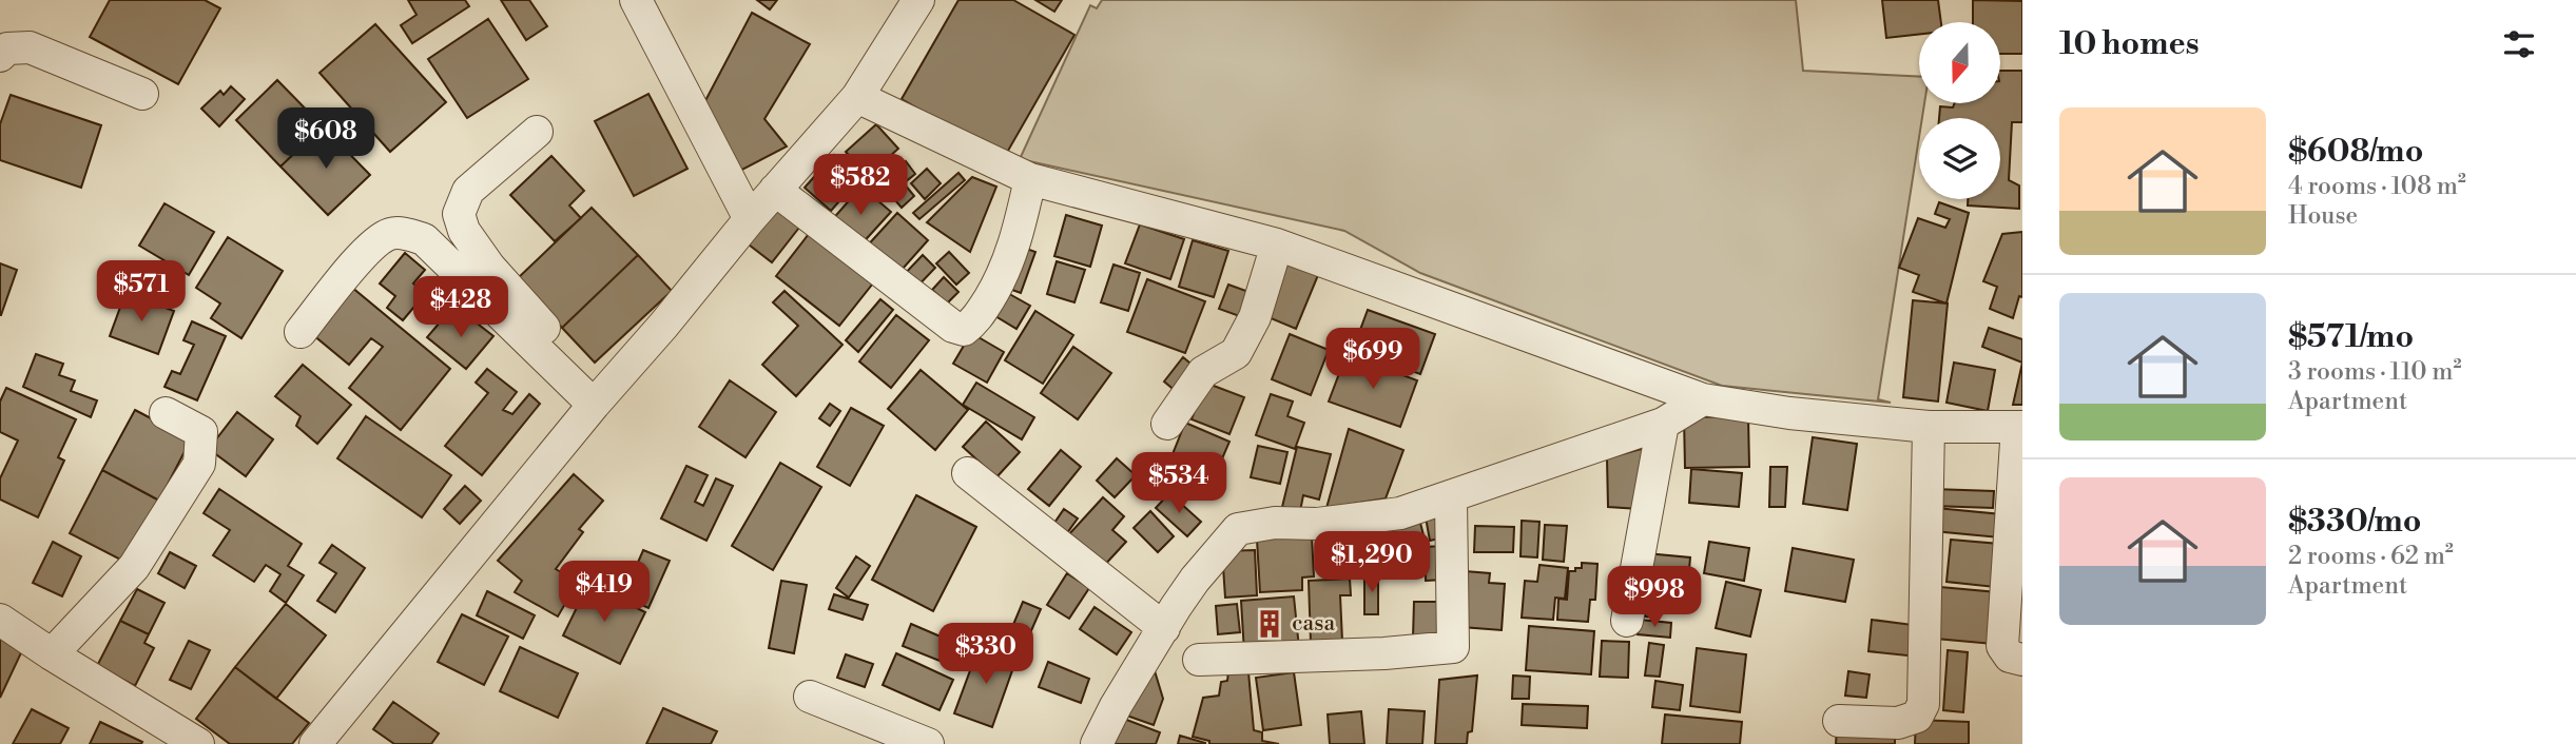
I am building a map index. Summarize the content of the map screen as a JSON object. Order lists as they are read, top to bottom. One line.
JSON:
{"places":{"building":["casa"]},"north":"bottom","page":{"heading":"10 homes","list":[{"name":"$608/mo","note":"4 rooms · 108 m² · House"},{"name":"$571/mo","note":"3 rooms · 110 m² · Apartment"},{"name":"$330/mo","note":"2 rooms · 62 m² · Apartment"}],"price":["$608","$582","$571","$428","$699","$534","$1,290","$419","$998","$330"]}}
